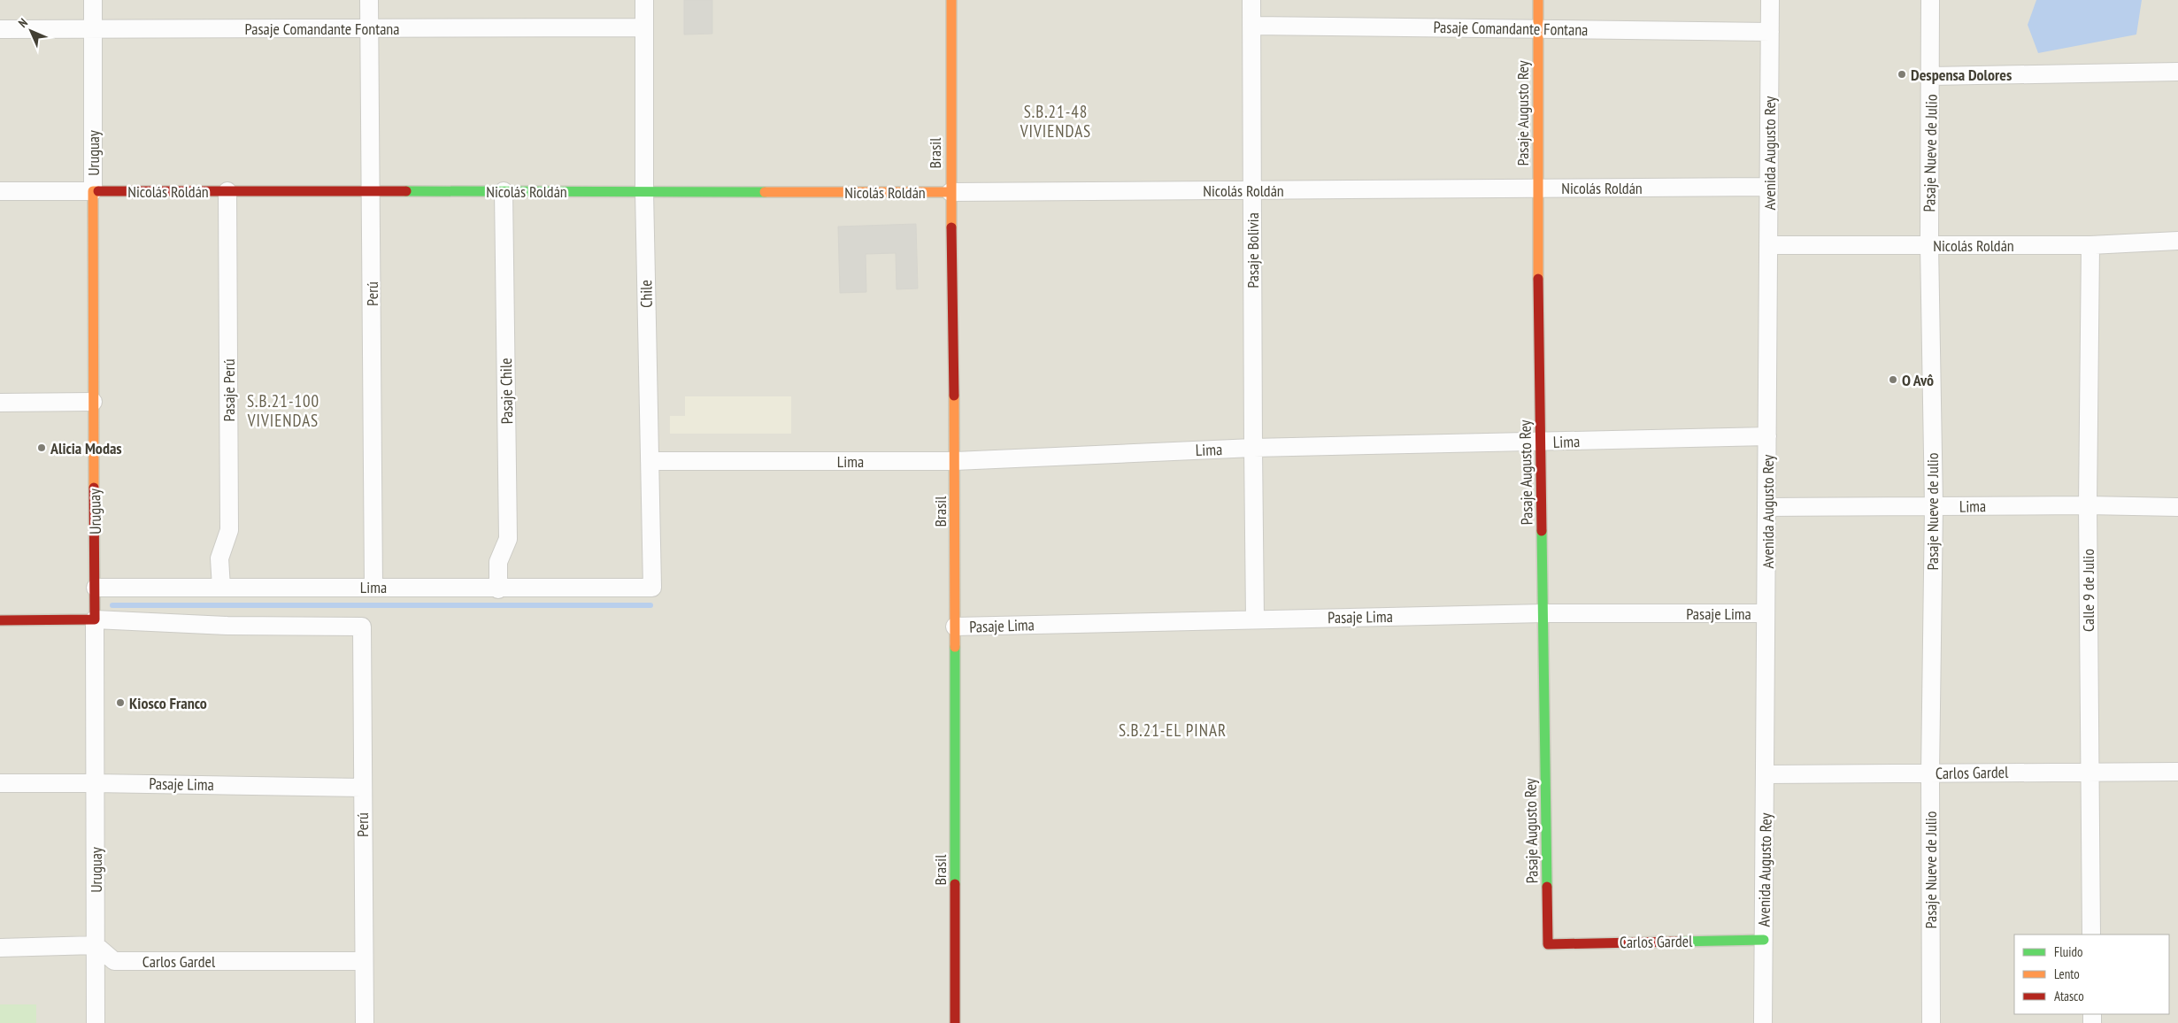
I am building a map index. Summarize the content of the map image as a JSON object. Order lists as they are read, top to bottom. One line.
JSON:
{"streets":{"street":["Pasaje Comandante Fontana","Pasaje Augusto Rey","Uruguay","Brasil","Avenida Augusto Rey","Pasaje Nueve de Julio","Nicolás Roldán","Pasaje Bolivia","Perú","Chile","Pasaje Perú","Pasaje Chile","Lima","Calle 9 de Julio","Pasaje Lima","Carlos Gardel"]},"crossings":[["Pasaje Comandante Fontana","Pasaje Augusto Rey"],["Pasaje Comandante Fontana","Uruguay"],["Pasaje Comandante Fontana","Avenida Augusto Rey"],["Pasaje Comandante Fontana","Pasaje Bolivia"],["Pasaje Comandante Fontana","Perú"],["Pasaje Comandante Fontana","Chile"],["Pasaje Augusto Rey","Nicolás Roldán"],["Pasaje Augusto Rey","Lima"],["Pasaje Augusto Rey","Pasaje Lima"],["Pasaje Augusto Rey","Carlos Gardel"],["Uruguay","Nicolás Roldán"],["Uruguay","Perú"],["Uruguay","Lima"],["Uruguay","Pasaje Lima"],["Uruguay","Carlos Gardel"],["Brasil","Nicolás Roldán"],["Brasil","Lima"],["Brasil","Pasaje Lima"],["Avenida Augusto Rey","Nicolás Roldán"],["Avenida Augusto Rey","Lima"],["Avenida Augusto Rey","Pasaje Lima"],["Avenida Augusto Rey","Carlos Gardel"],["Pasaje Nueve de Julio","Nicolás Roldán"],["Pasaje Nueve de Julio","Lima"],["Pasaje Nueve de Julio","Carlos Gardel"],["Nicolás Roldán","Pasaje Bolivia"],["Nicolás Roldán","Perú"],["Nicolás Roldán","Chile"],["Nicolás Roldán","Pasaje Perú"],["Nicolás Roldán","Pasaje Chile"],["Nicolás Roldán","Calle 9 de Julio"],["Pasaje Bolivia","Lima"],["Pasaje Bolivia","Pasaje Lima"],["Perú","Lima"],["Perú","Pasaje Lima"],["Perú","Carlos Gardel"],["Chile","Lima"],["Pasaje Perú","Lima"],["Pasaje Chile","Lima"],["Lima","Calle 9 de Julio"],["Calle 9 de Julio","Carlos Gardel"]],"districts":["S.B.21-48 VIVIENDAS","S.B.21-100 VIVIENDAS","S.B.21-EL PINAR"],"places":["Despensa Dolores","O Avô","Alicia Modas","Kiosco Franco"],"legend":["Fluido","Lento","Atasco"],"north":"top left"}
